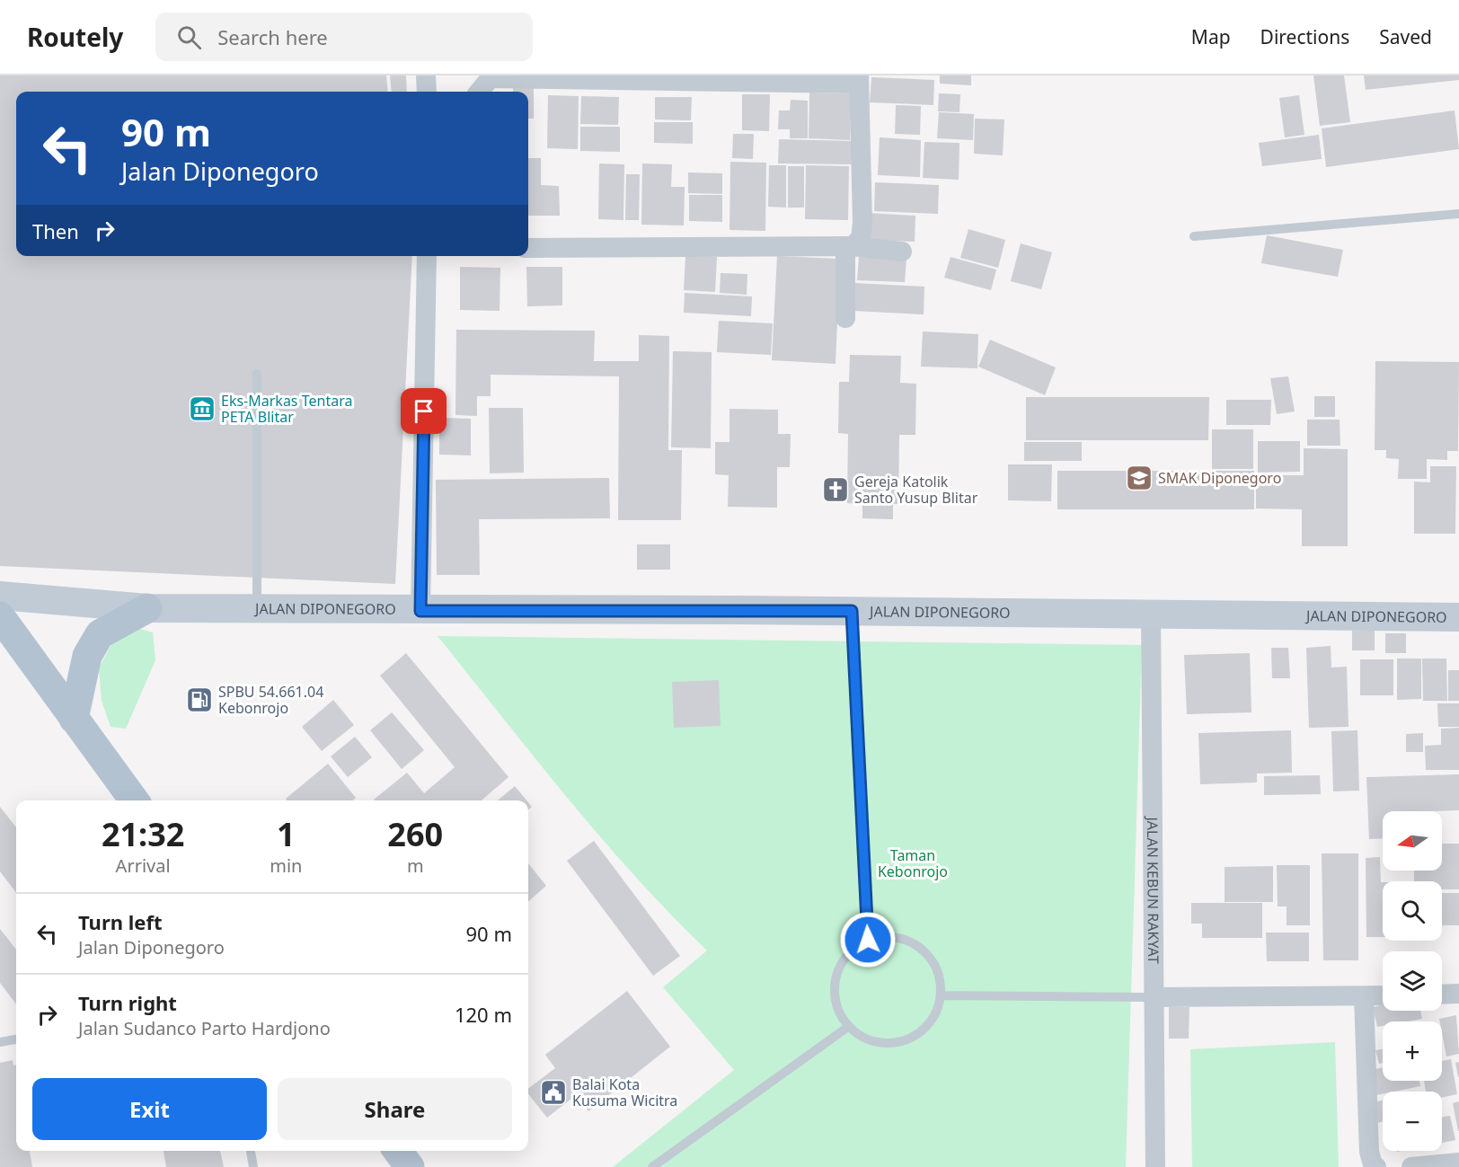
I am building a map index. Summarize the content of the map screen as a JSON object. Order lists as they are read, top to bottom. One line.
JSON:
{"streets":{"main road":["JALAN DIPONEGORO"],"street":["JALAN KEBUN RAKYAT"]},"crossings":[["JALAN DIPONEGORO","JALAN KEBUN RAKYAT"]],"parks":["Taman Kebonrojo"],"places":{"museum":["Eks-Markas Tentara PETA Blitar"],"school or university":["SMAK Diponegoro"],"church":["Gereja Katolik Santo Yusup Blitar"],"fuel station":["SPBU 54.661.04 Kebonrojo"],"public building":["Balai Kota Kusuma Wicitra"]},"north":"left","page":{"header":"Routely","search":"Search here","nav":["Map","Directions","Saved"],"turn":["90 m","Jalan Diponegoro"],"then":"Then","eta":["21:32","Arrival","1","min","260","m"],"map_buttons":["+","−"],"list":[{"name":"Turn left","note":"Jalan Diponegoro","value":"90 m"},{"name":"Turn right","note":"Jalan Sudanco Parto Hardjono","value":"120 m"}],"buttons":["Exit","Share"]}}
